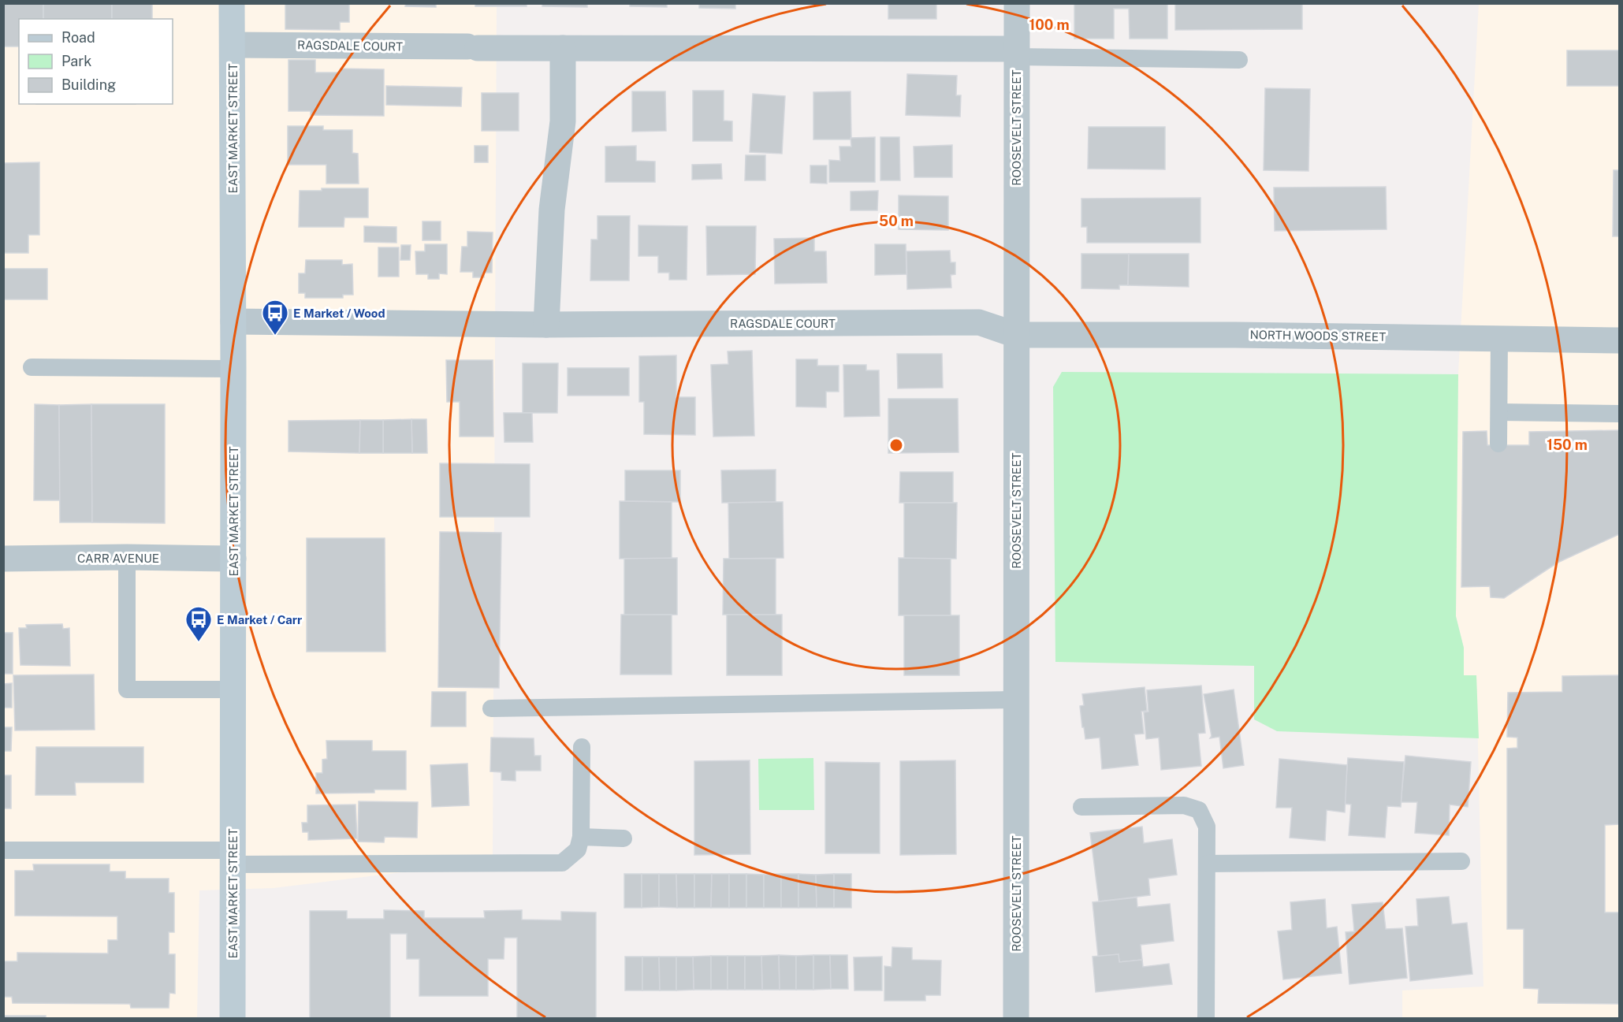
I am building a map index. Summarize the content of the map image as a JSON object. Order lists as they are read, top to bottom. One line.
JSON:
{"streets":{"main road":["EAST MARKET STREET"],"street":["RAGSDALE COURT","ROOSEVELT STREET","NORTH WOODS STREET","CARR AVENUE"]},"crossings":[["RAGSDALE COURT","ROOSEVELT STREET"],["RAGSDALE COURT","EAST MARKET STREET"],["RAGSDALE COURT","NORTH WOODS STREET"],["ROOSEVELT STREET","NORTH WOODS STREET"],["EAST MARKET STREET","CARR AVENUE"]],"places":{"bus stop":["E Market / Wood","E Market / Carr"]},"legend":["Road","Park","Building"],"rings":["100 m","50 m","150 m"]}
